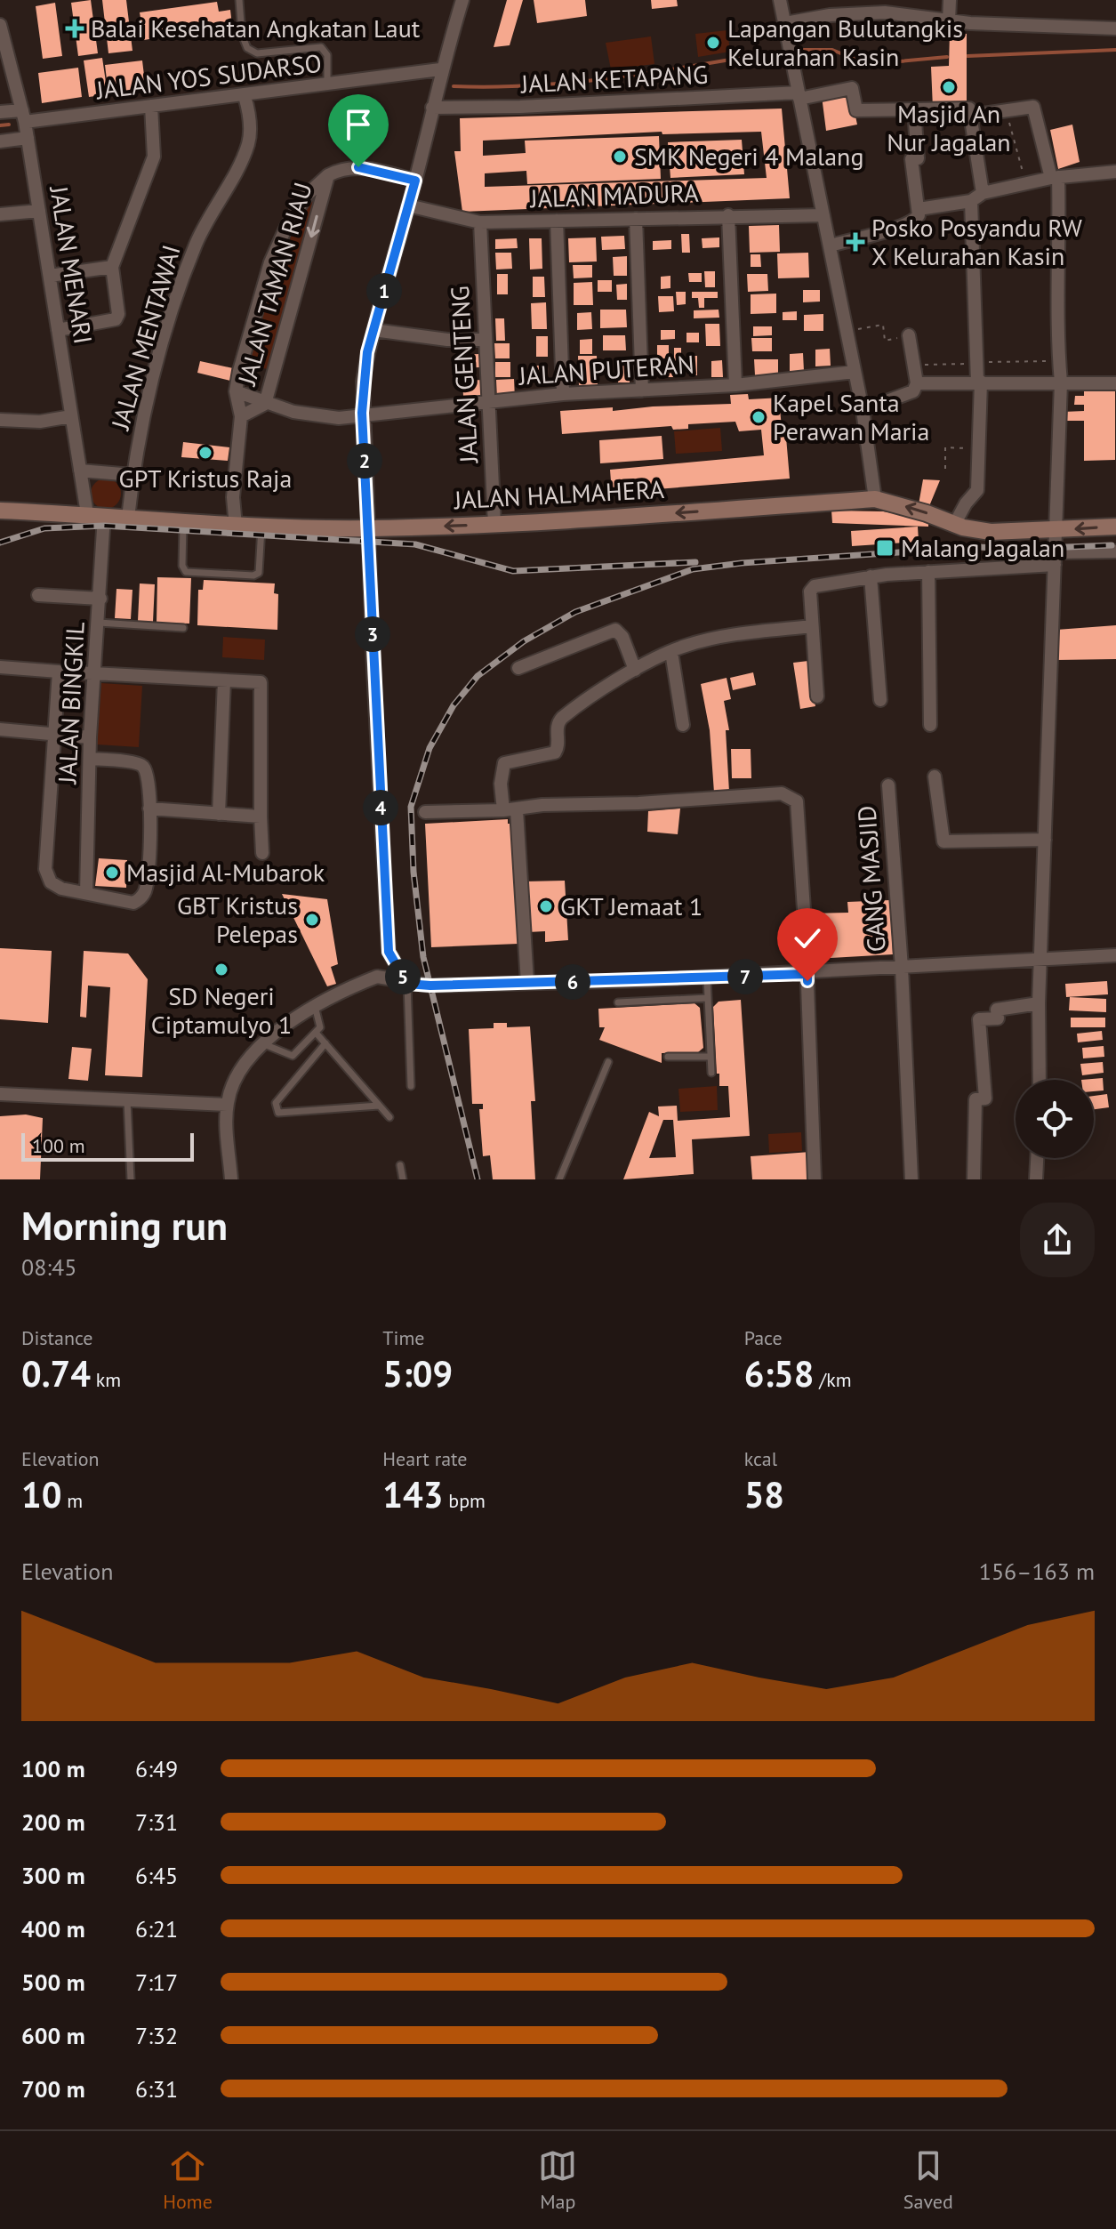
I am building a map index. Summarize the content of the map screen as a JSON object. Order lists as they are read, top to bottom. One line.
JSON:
{"streets":{"street":["JALAN YOS SUDARSO","JALAN KETAPANG","JALAN MADURA","JALAN MENARI","JALAN TAMAN RIAU","JALAN MENTAWAI","JALAN PUTERAN","JALAN GENTENG","JALAN HALMAHERA","JALAN BINGKIL","GANG MASJID"]},"crossings":[["JALAN YOS SUDARSO","JALAN MENARI"],["JALAN YOS SUDARSO","JALAN MENTAWAI"],["JALAN MADURA","JALAN GENTENG"],["JALAN MENARI","JALAN HALMAHERA"],["JALAN MENARI","JALAN BINGKIL"],["JALAN TAMAN RIAU","JALAN PUTERAN"],["JALAN TAMAN RIAU","JALAN HALMAHERA"],["JALAN MENTAWAI","JALAN HALMAHERA"],["JALAN PUTERAN","JALAN GENTENG"],["JALAN GENTENG","JALAN HALMAHERA"],["JALAN HALMAHERA","JALAN BINGKIL"]],"places":{"health":["Balai Kesehatan Angkatan Laut","Posko Posyandu RW X Kelurahan Kasin"],"other":["Lapangan Bulutangkis Kelurahan Kasin","Masjid An Nur Jagalan","SMK Negeri 4 Malang","Kapel Santa Perawan Maria","GPT Kristus Raja","Masjid Al-Mubarok","GKT Jemaat 1","GBT Kristus Pelepas","SD Negeri Ciptamulyo 1"],"transit":["Malang Jagalan"]},"scale_bar":"100 m","page":{"pins":["1","2","3","4","5","7","6"],"scale":"100 m","heading":["Morning run","08:45"],"stats":[["Distance","0.74 km"],["Time","5:09"],["Pace","6:58 /km"],["Elevation","10 m"],["Heart rate","143 bpm"],["kcal","58"]],"chart":["Elevation","156–163 m"],"list":[{"name":"100 m","note":"6:49"},{"name":"200 m","note":"7:31"},{"name":"300 m","note":"6:45"},{"name":"400 m","note":"6:21"},{"name":"500 m","note":"7:17"},{"name":"600 m","note":"7:32"},{"name":"700 m","note":"6:31"}],"tabs":["Home","Map","Saved"]}}
